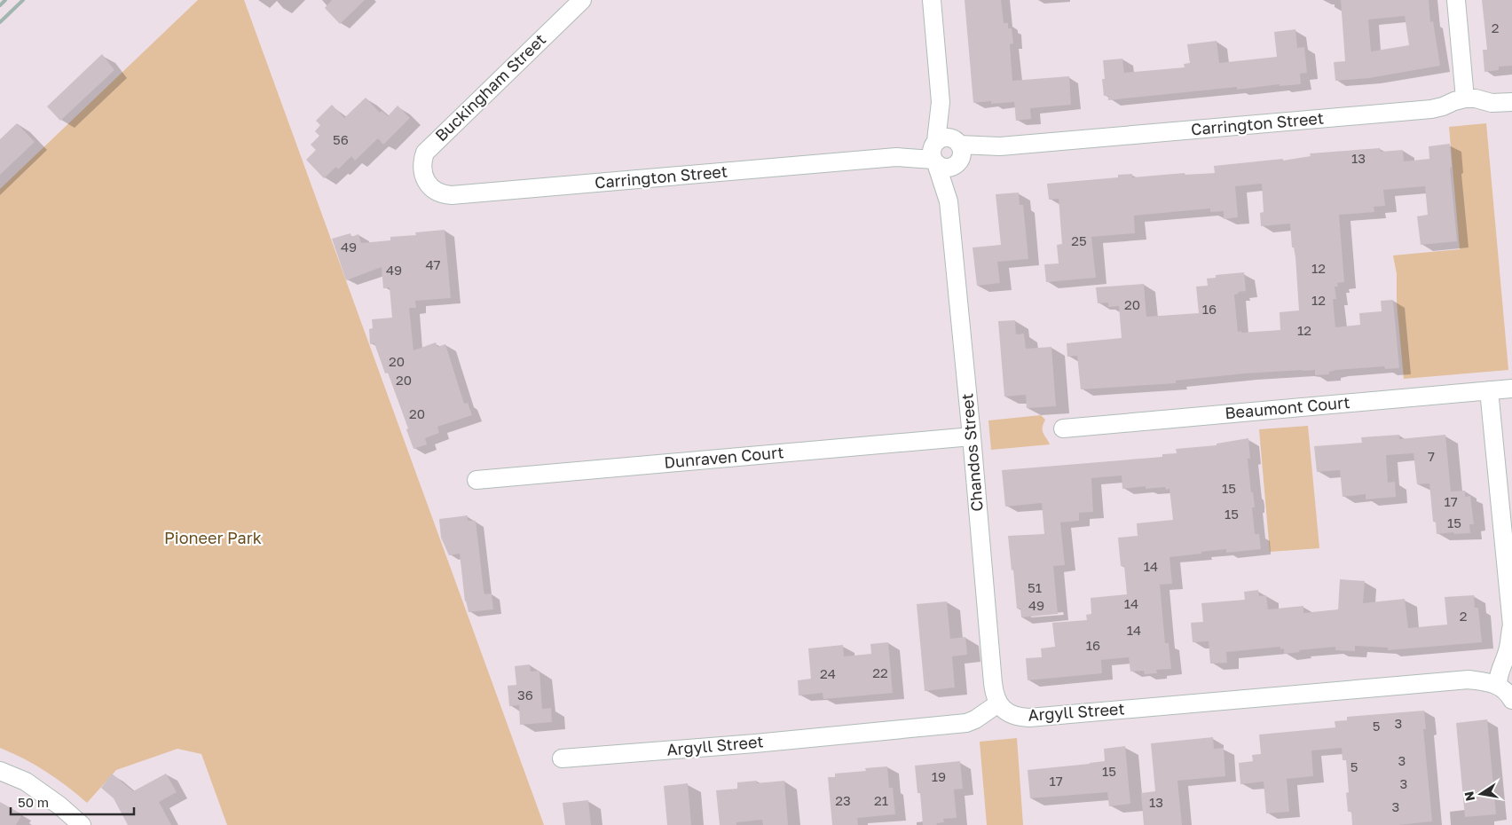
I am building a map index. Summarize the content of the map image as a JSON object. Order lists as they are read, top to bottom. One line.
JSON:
{"streets":{"street":["Buckingham Street","Carrington Street","Beaumont Court","Chandos Street","Dunraven Court","Argyll Street"]},"crossings":[["Buckingham Street","Carrington Street"],["Chandos Street","Dunraven Court"],["Chandos Street","Argyll Street"]],"parks":["Pioneer Park"],"house_numbers":["2","56","13","25","49","47","12","49","12","20","16","12","20","20","20","7","15","17","15","15","14","51","14","49","2","14","16","22","24","36","3","5","3","5","15","19","17","3","23","21","13","3"],"scale_bar":"50 m","north":"left"}
